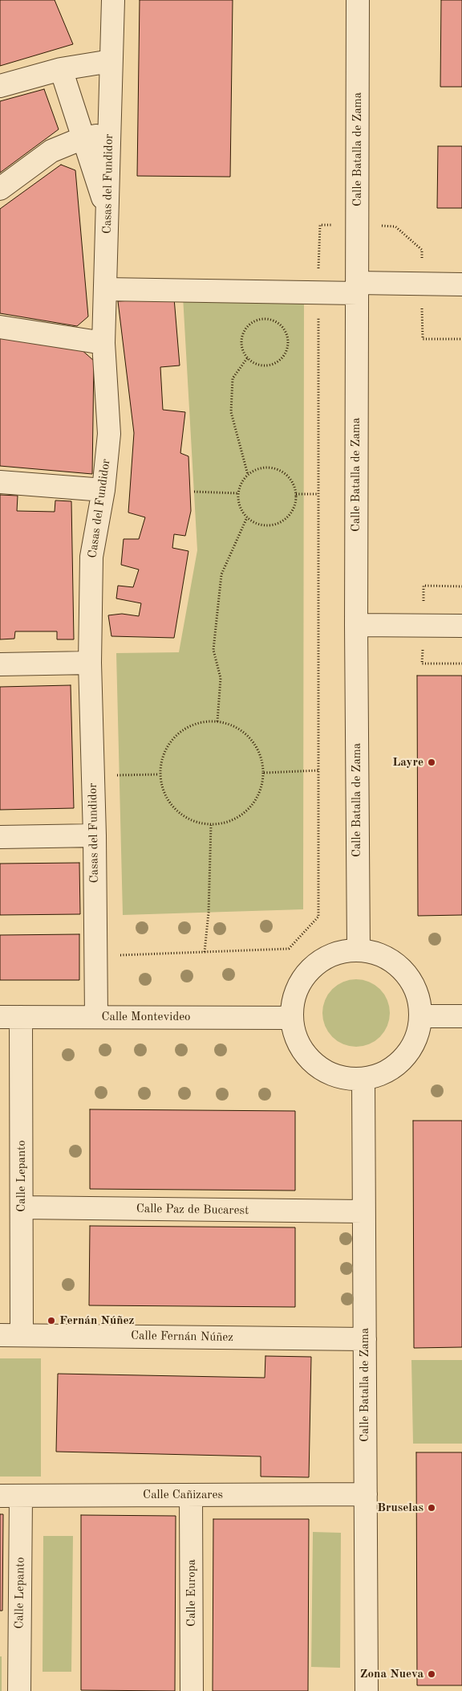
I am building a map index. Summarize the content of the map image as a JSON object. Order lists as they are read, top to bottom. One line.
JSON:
{"streets":{"street":["Calle Batalla de Zama","Casas del Fundidor","Calle Montevideo","Calle Lepanto","Calle Paz de Bucarest","Calle Fernán Núñez","Calle Cañizares","Calle Europa"]},"crossings":[["Calle Batalla de Zama","Calle Montevideo"],["Calle Batalla de Zama","Calle Paz de Bucarest"],["Calle Batalla de Zama","Calle Fernán Núñez"],["Calle Batalla de Zama","Calle Cañizares"],["Casas del Fundidor","Calle Montevideo"],["Calle Montevideo","Calle Lepanto"],["Calle Lepanto","Calle Paz de Bucarest"],["Calle Lepanto","Calle Fernán Núñez"],["Calle Lepanto","Calle Cañizares"],["Calle Cañizares","Calle Europa"]],"places":["Layre","Fernán Núñez","Bruselas","Zona Nueva"]}
